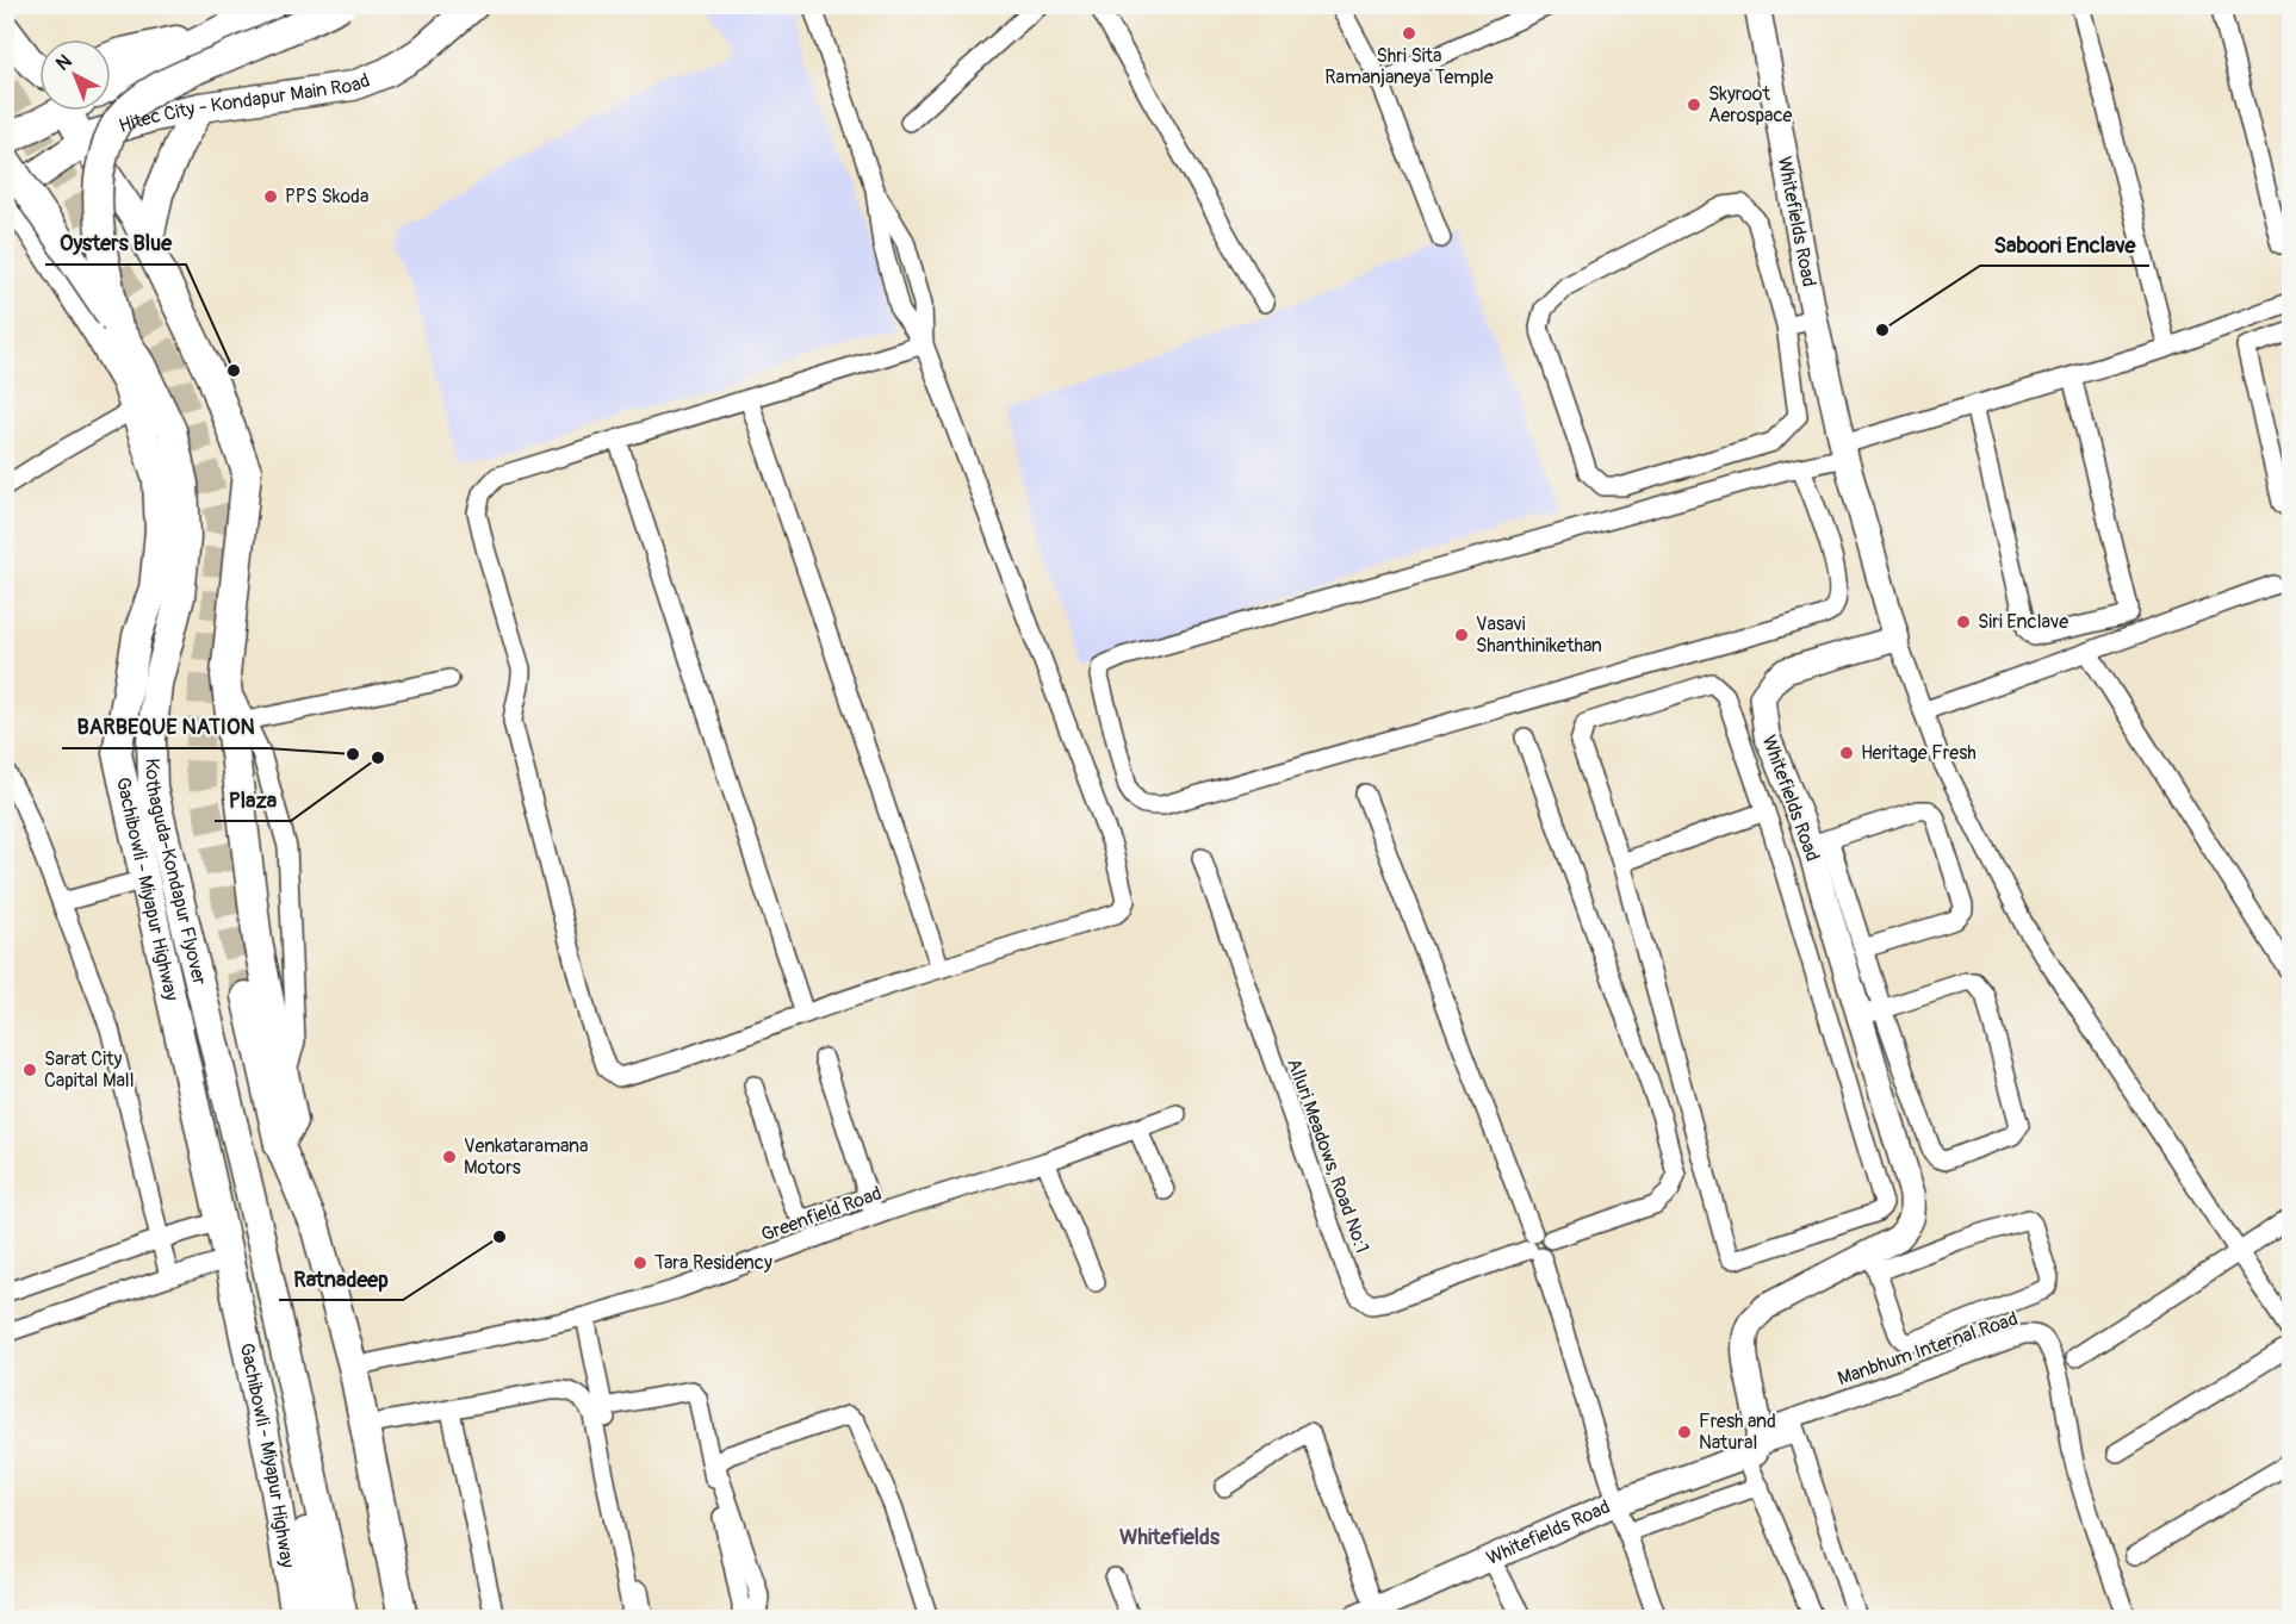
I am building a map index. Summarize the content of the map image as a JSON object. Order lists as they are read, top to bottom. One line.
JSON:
{"streets":{"main road":["Hitec City - Kondapur Main Road","Kothaguda-Kondapur Flyover","Gachibowli - Miyapur Highway"],"street":["Whitefields Road","Alluri Meadows, Road No:1","Greenfield Road","Manbhum Internal Road"]},"crossings":[["Hitec City - Kondapur Main Road","Gachibowli - Miyapur Highway"]],"districts":["Whitefields"],"places":["Shri Sita Ramanjaneya Temple","Skyroot Aerospace","PPS Skoda","Saboori Enclave","Oysters Blue","Siri Enclave","Vasavi Shanthinikethan","Heritage Fresh","BARBEQUE NATION","Plaza","Sarat City Capital Mall","Venkataramana Motors","Ratnadeep","Tara Residency","Fresh and Natural"],"north":"top left"}
